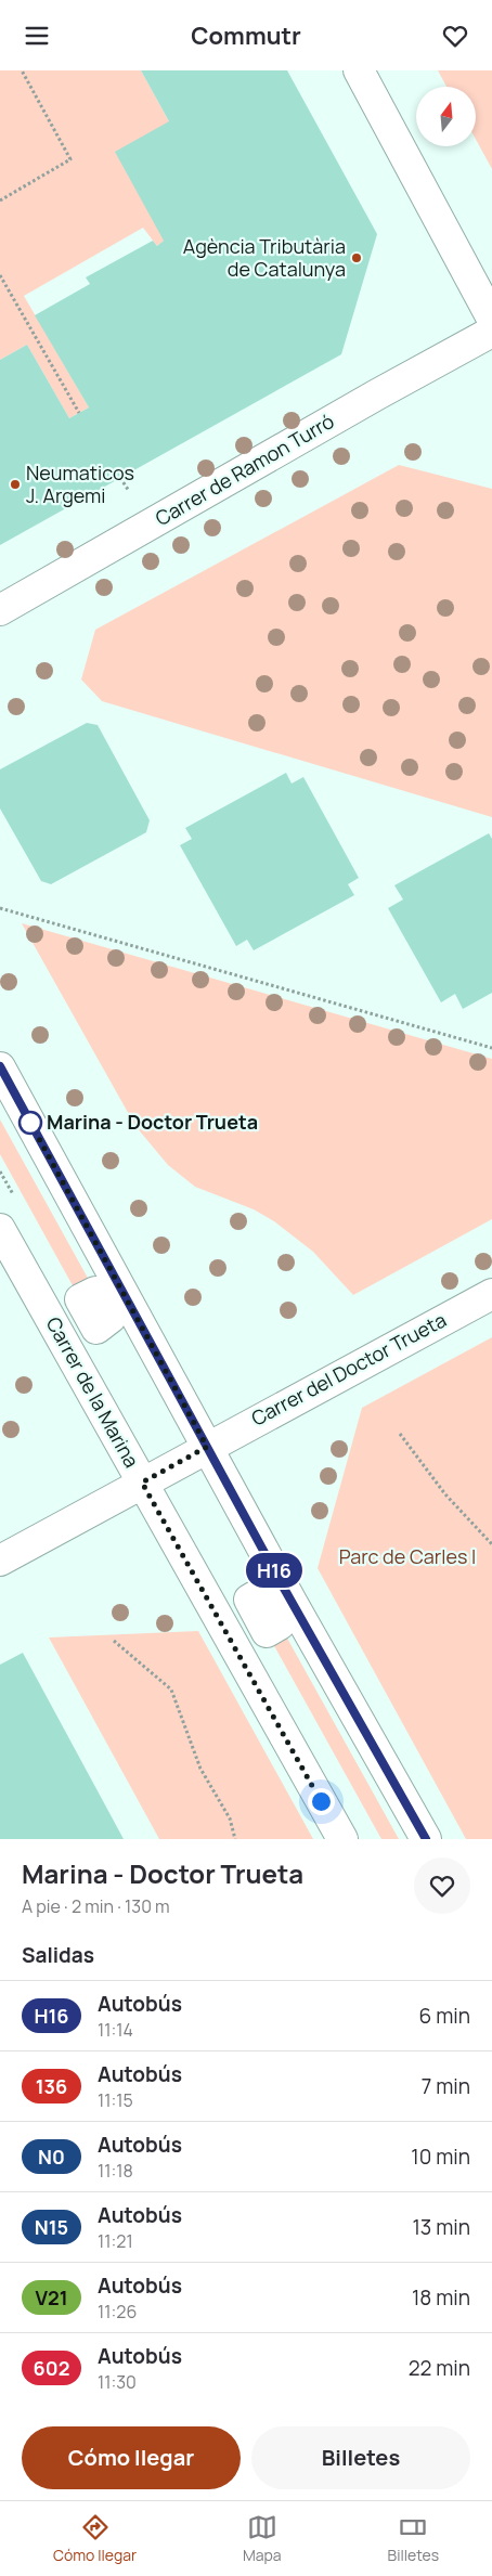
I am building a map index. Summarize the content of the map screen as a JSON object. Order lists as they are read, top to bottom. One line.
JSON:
{"streets":{"street":["Carrer de Ramon Turró","Carrer del Doctor Trueta","Carrer de la Marina"]},"crossings":[["Carrer del Doctor Trueta","Carrer de la Marina"]],"parks":["Parc de Carles I"],"places":["Agència Tributària de Catalunya","Neumaticos J. Argemi","Marina - Doctor Trueta"],"lines":["bus line H16"],"north":"top","page":{"header":"Commutr","on_map":"H16","heading":[["Marina - Doctor Trueta","A pie · 2 min · 130 m"],"Salidas"],"list":[{"mark":"H16","name":"Autobús","note":"11:14","value":"6 min"},{"mark":"136","name":"Autobús","note":"11:15","value":"7 min"},{"mark":"N0","name":"Autobús","note":"11:18","value":"10 min"},{"mark":"N15","name":"Autobús","note":"11:21","value":"13 min"},{"mark":"V21","name":"Autobús","note":"11:26","value":"18 min"},{"mark":"602","name":"Autobús","note":"11:30","value":"22 min"}],"buttons":["Cómo llegar","Billetes"],"tabs":["Cómo llegar","Mapa","Billetes"]}}
